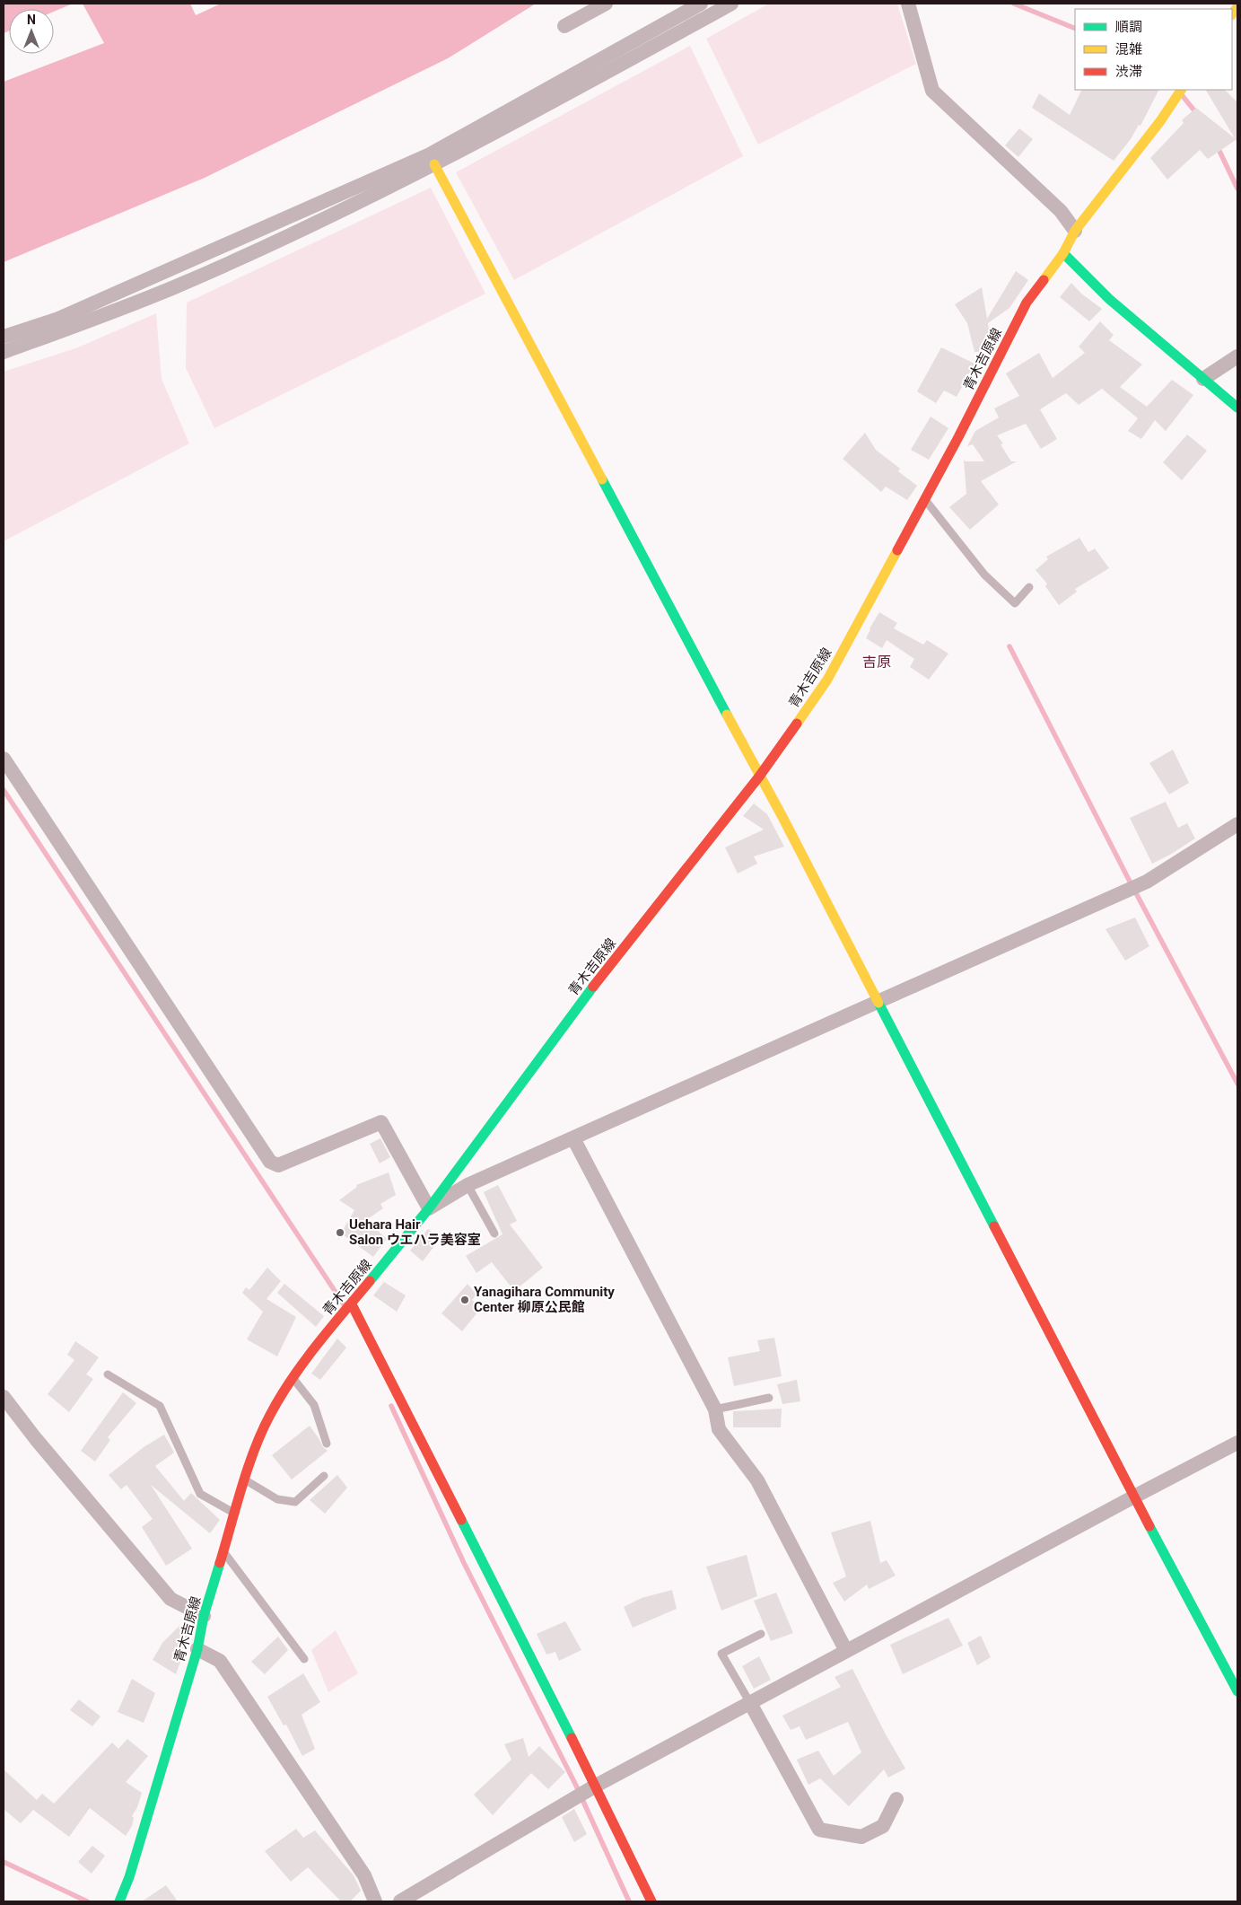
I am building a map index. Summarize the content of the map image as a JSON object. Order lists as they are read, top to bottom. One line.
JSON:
{"streets":{"street":["青木吉原線"]},"districts":["吉原"],"places":["Uehara Hair Salon ウエハラ美容室","Yanagihara Community Center 柳原公民館"],"legend":["順調","混雑","渋滞"],"north":"top"}
